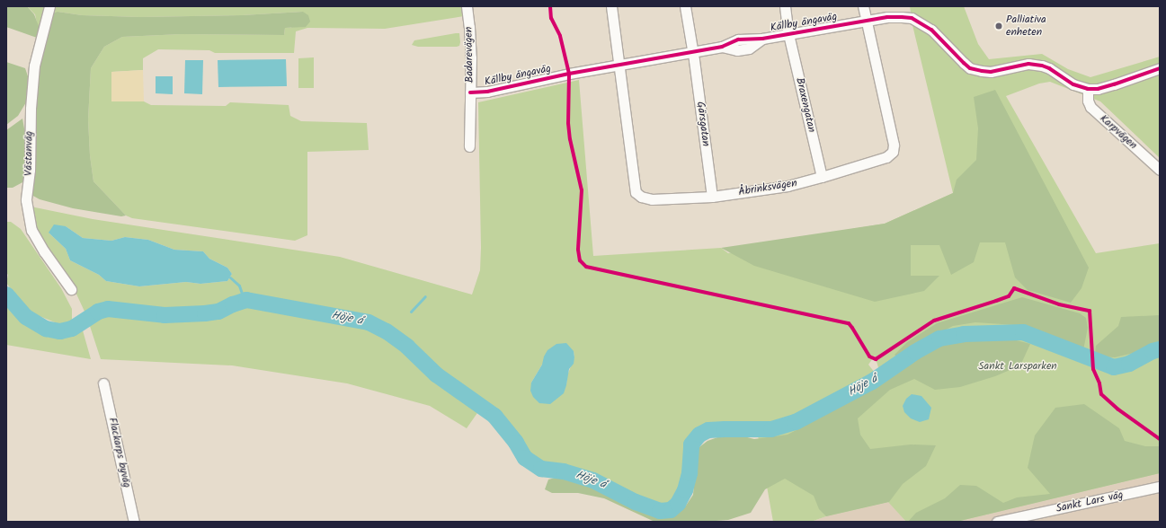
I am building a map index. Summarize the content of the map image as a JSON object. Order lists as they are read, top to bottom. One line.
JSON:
{"streets":{"street":["Källby ängaväg","Badarevägen","Braxengatan","Gärsgatan","Karpvägen","Västanväg","Åbrinksvägen","Flackarps byväg","Sankt Lars väg"]},"crossings":[["Källby ängaväg","Badarevägen"],["Källby ängaväg","Braxengatan"],["Källby ängaväg","Gärsgatan"],["Källby ängaväg","Karpvägen"],["Källby ängaväg","Åbrinksvägen"],["Braxengatan","Åbrinksvägen"],["Gärsgatan","Åbrinksvägen"]],"water":["Höje å"],"parks":["Sankt Larsparken"],"places":["Palliativa enheten"]}
